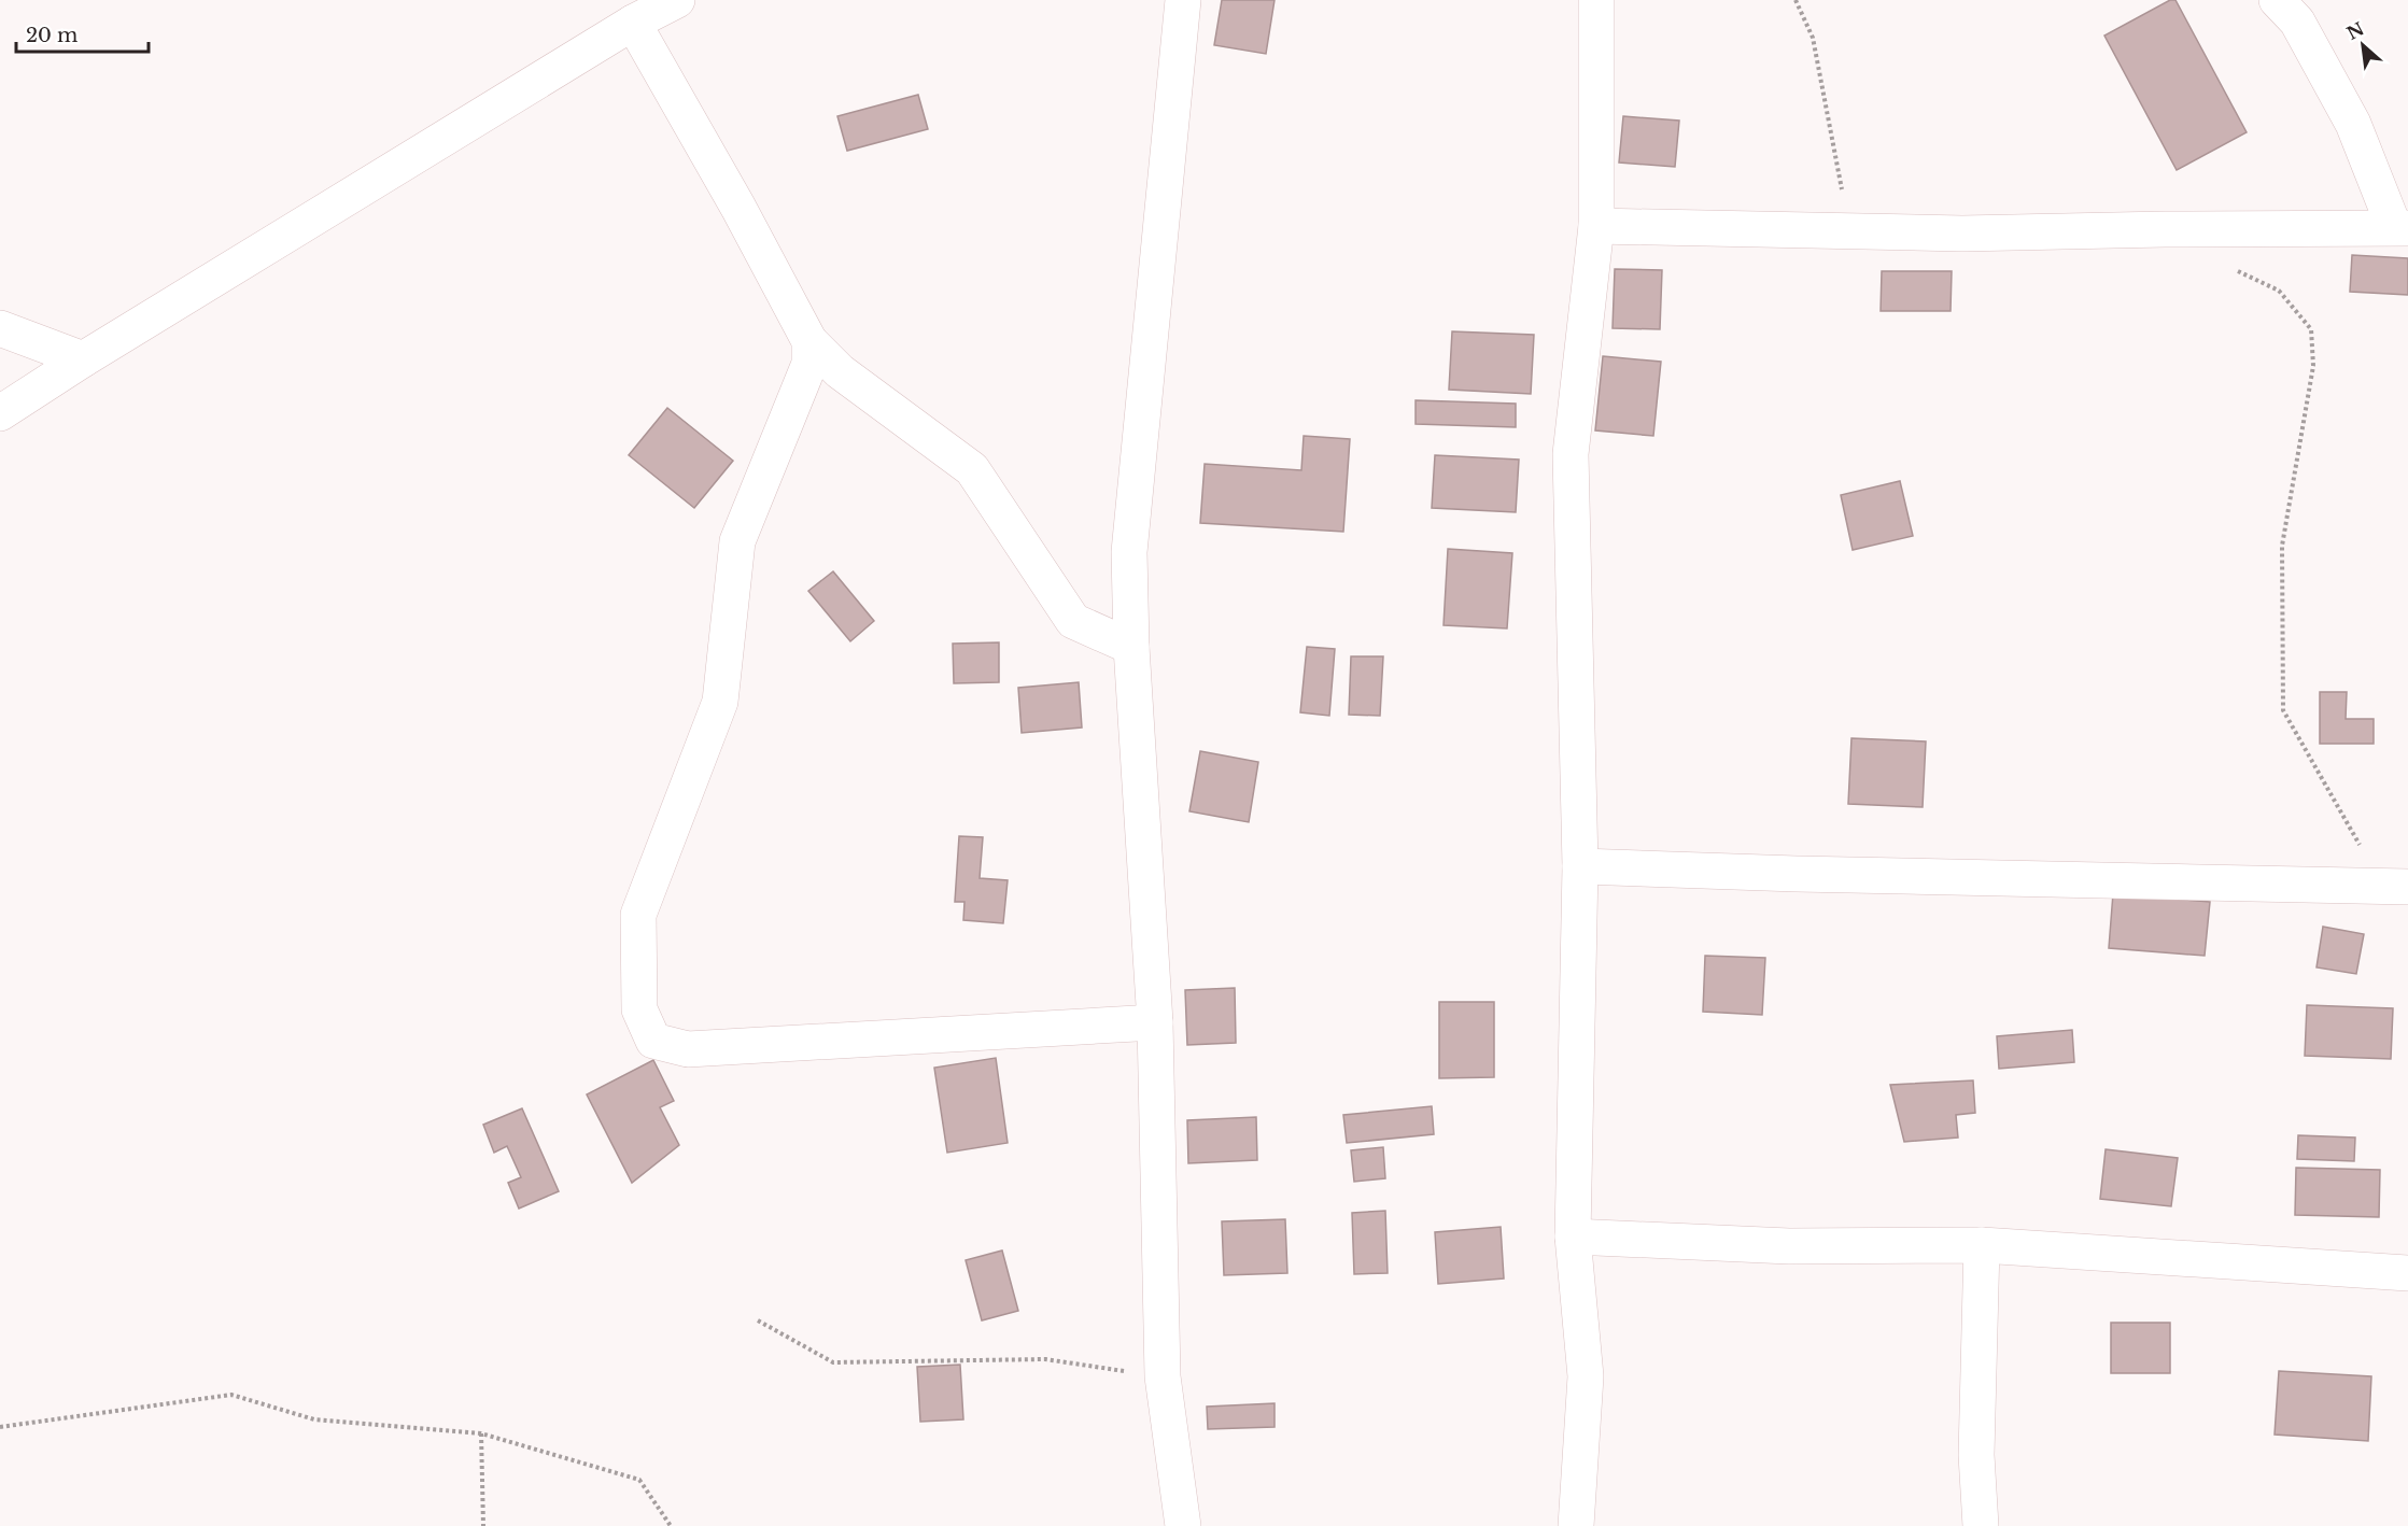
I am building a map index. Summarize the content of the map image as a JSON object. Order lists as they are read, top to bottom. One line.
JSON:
{"scale_bar":"20 m","north":"top left"}
